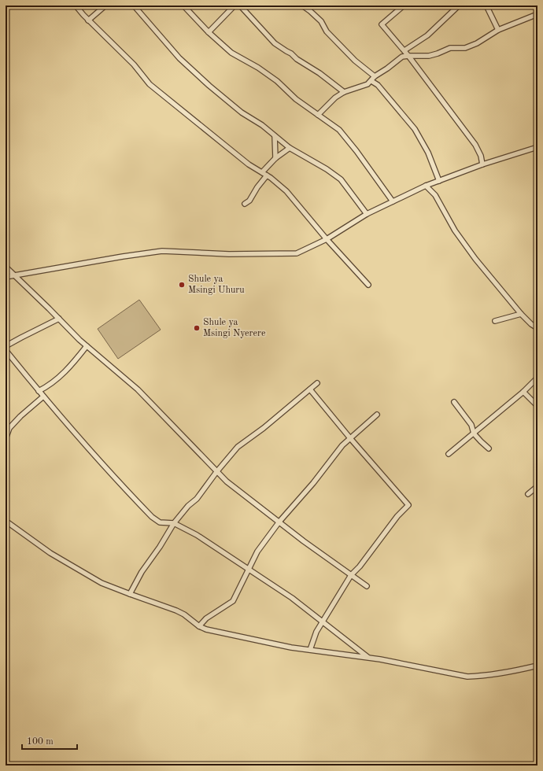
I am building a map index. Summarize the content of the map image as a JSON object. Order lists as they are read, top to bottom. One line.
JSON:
{"places":["Shule ya Msingi Uhuru","Shule ya Msingi Nyerere"],"scale_bar":"100 m"}
